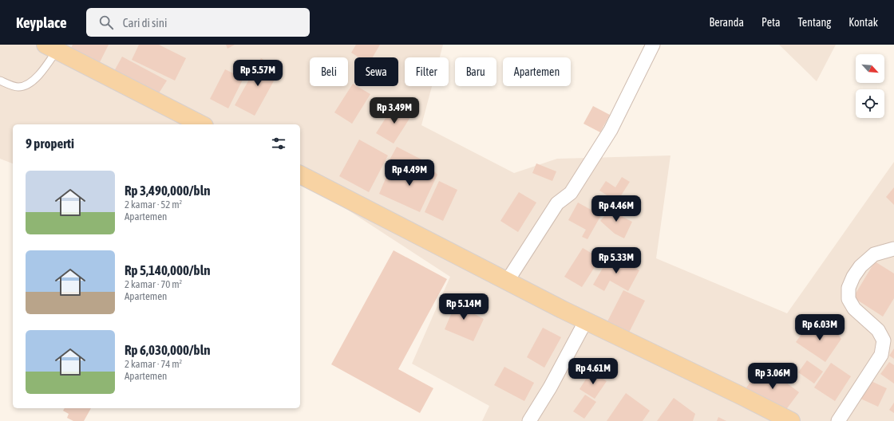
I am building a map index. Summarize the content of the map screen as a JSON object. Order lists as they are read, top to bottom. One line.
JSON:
{"north":"bottom right","page":{"header":"Keyplace","search":"Cari di sini","nav":["Beranda","Peta","Tentang","Kontak"],"chip":["Beli","Sewa","Filter","Baru","Apartemen"],"price":["Rp 5.57M","Rp 3.49M","Rp 4.49M","Rp 4.46M","Rp 5.33M","Rp 5.14M","Rp 6.03M","Rp 4.61M","Rp 3.06M"],"heading":"9 properti","list":[{"name":"Rp 3,490,000/bln","note":"2 kamar · 52 m² · Apartemen"},{"name":"Rp 5,140,000/bln","note":"2 kamar · 70 m² · Apartemen"},{"name":"Rp 6,030,000/bln","note":"2 kamar · 74 m² · Apartemen"}]}}
